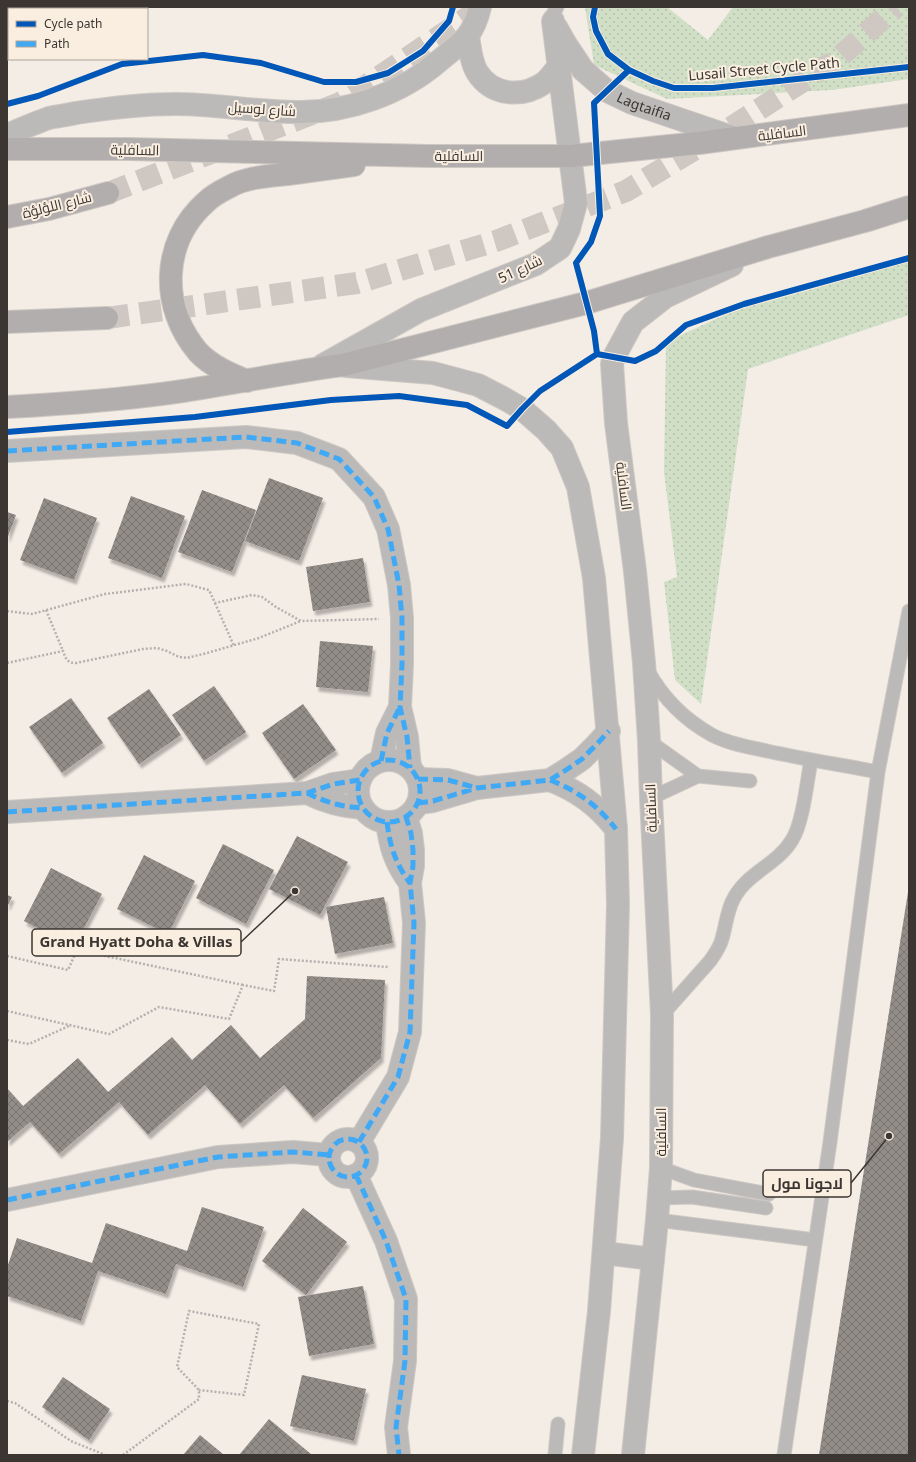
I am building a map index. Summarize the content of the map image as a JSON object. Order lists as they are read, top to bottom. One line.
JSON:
{"streets":{"street":["Lagtaifia","شارع لوسيل","السافلية","شارع اللؤلؤة","شارع 51"],"cycle path":["Lusail Street Cycle Path"]},"crossings":[["Lagtaifia","السافلية"],["Lagtaifia","شارع 51"],["السافلية","شارع 51"]],"places":["Grand Hyatt Doha & Villas","لاجونا مول"],"legend":["Cycle path","Path"]}
